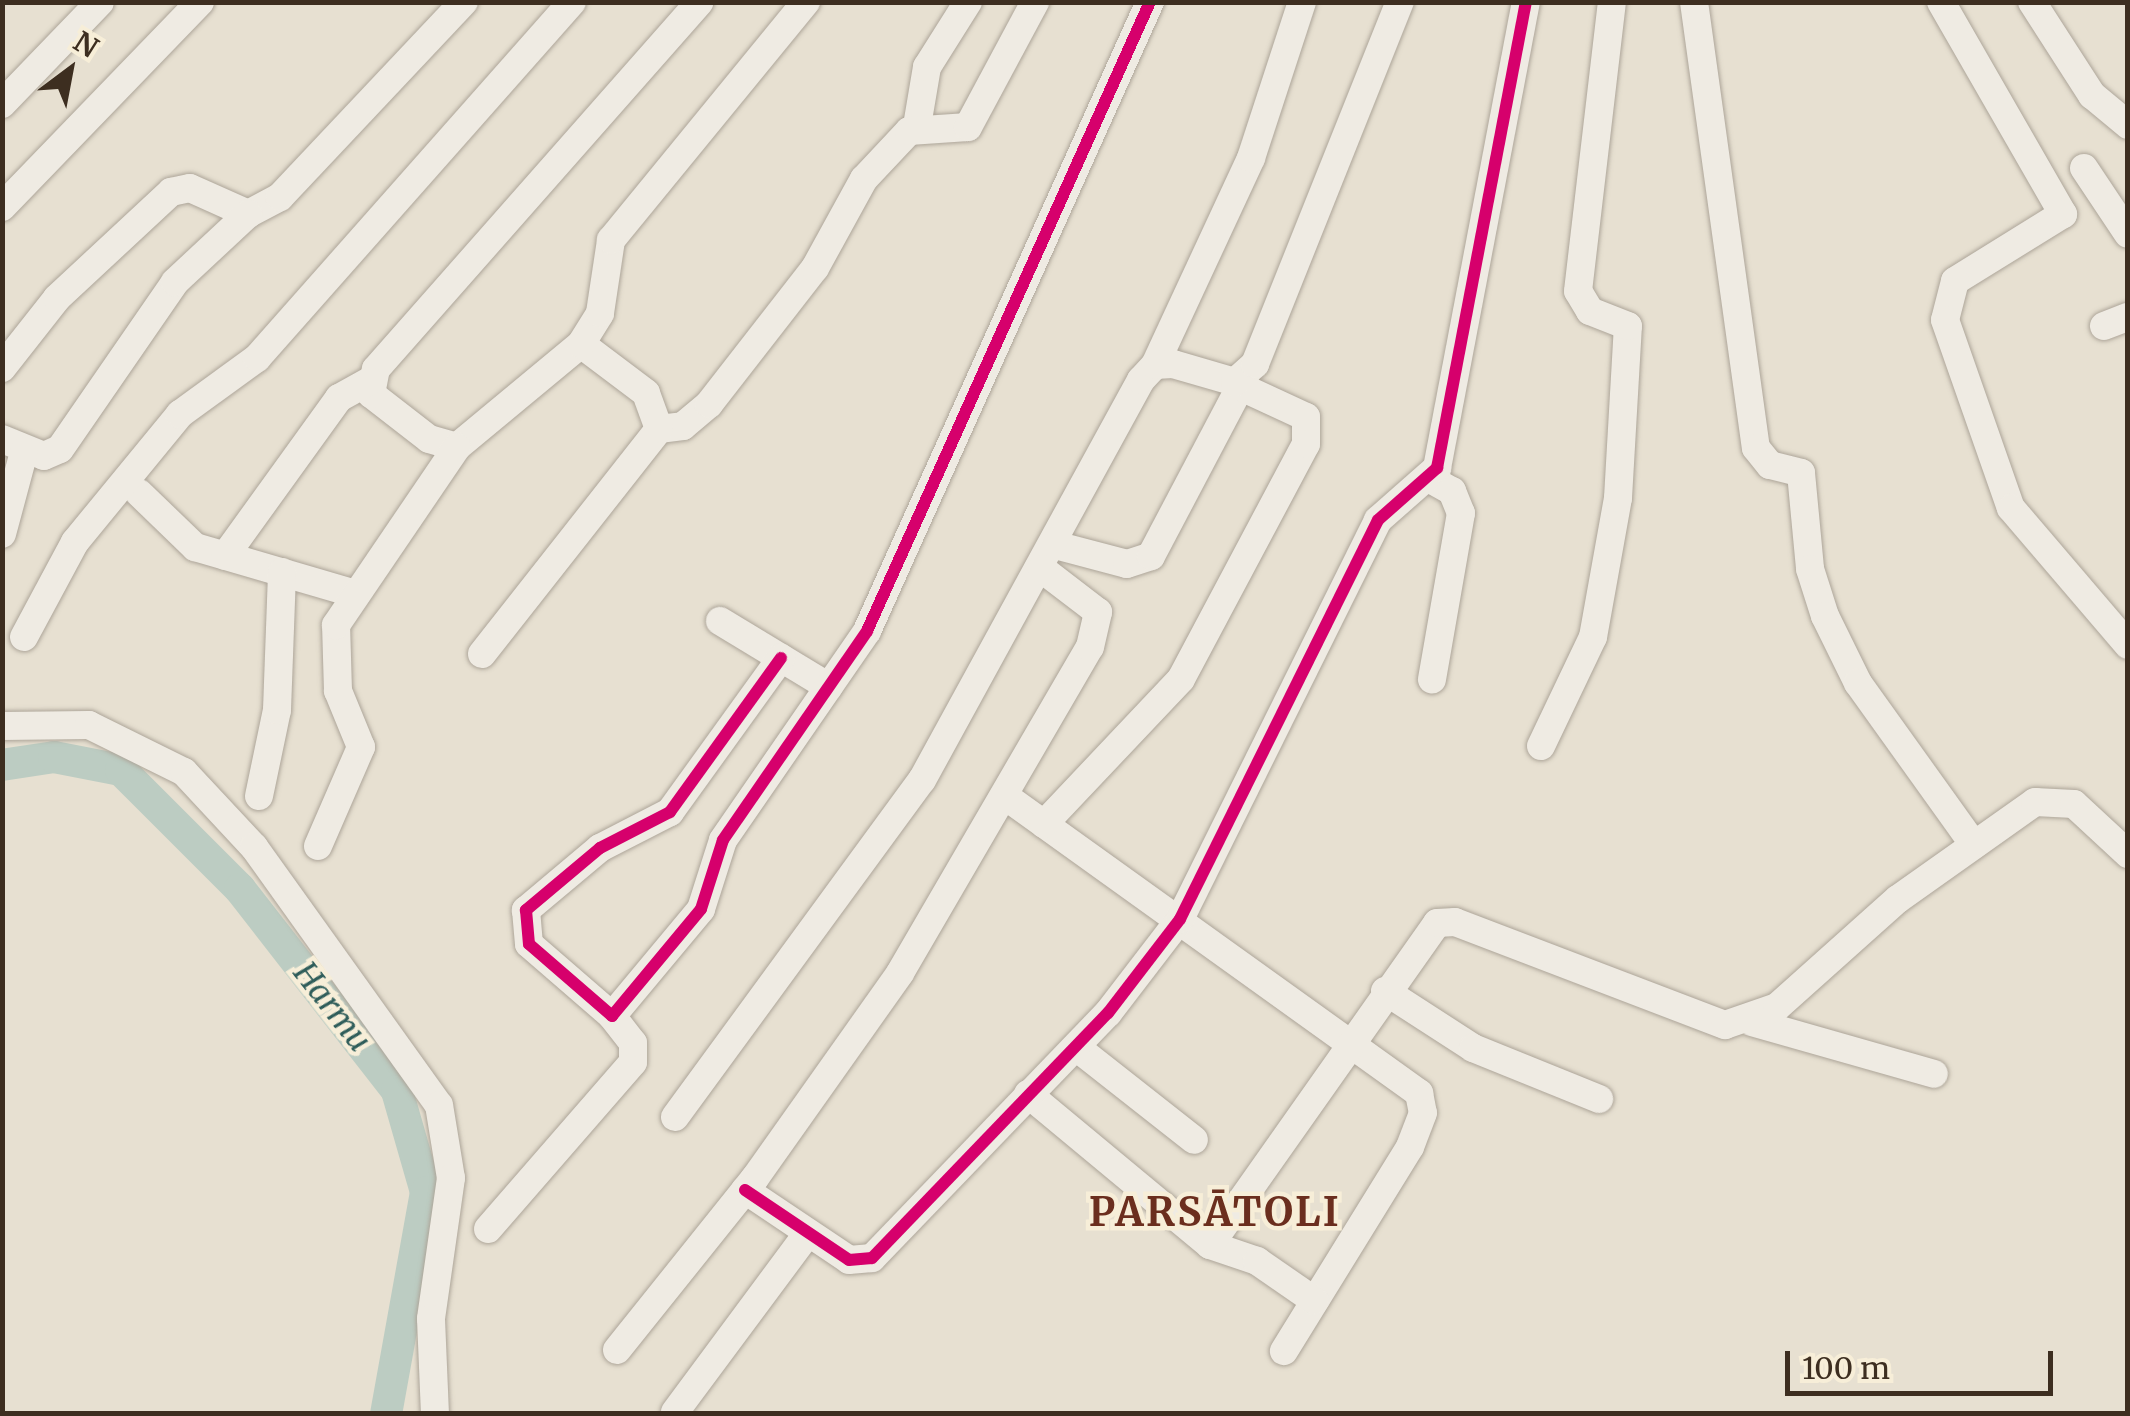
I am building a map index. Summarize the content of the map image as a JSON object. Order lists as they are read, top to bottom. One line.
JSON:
{"districts":["PARSĀTOLI"],"water":["Harmu"],"scale_bar":"100 m","north":"top right"}
